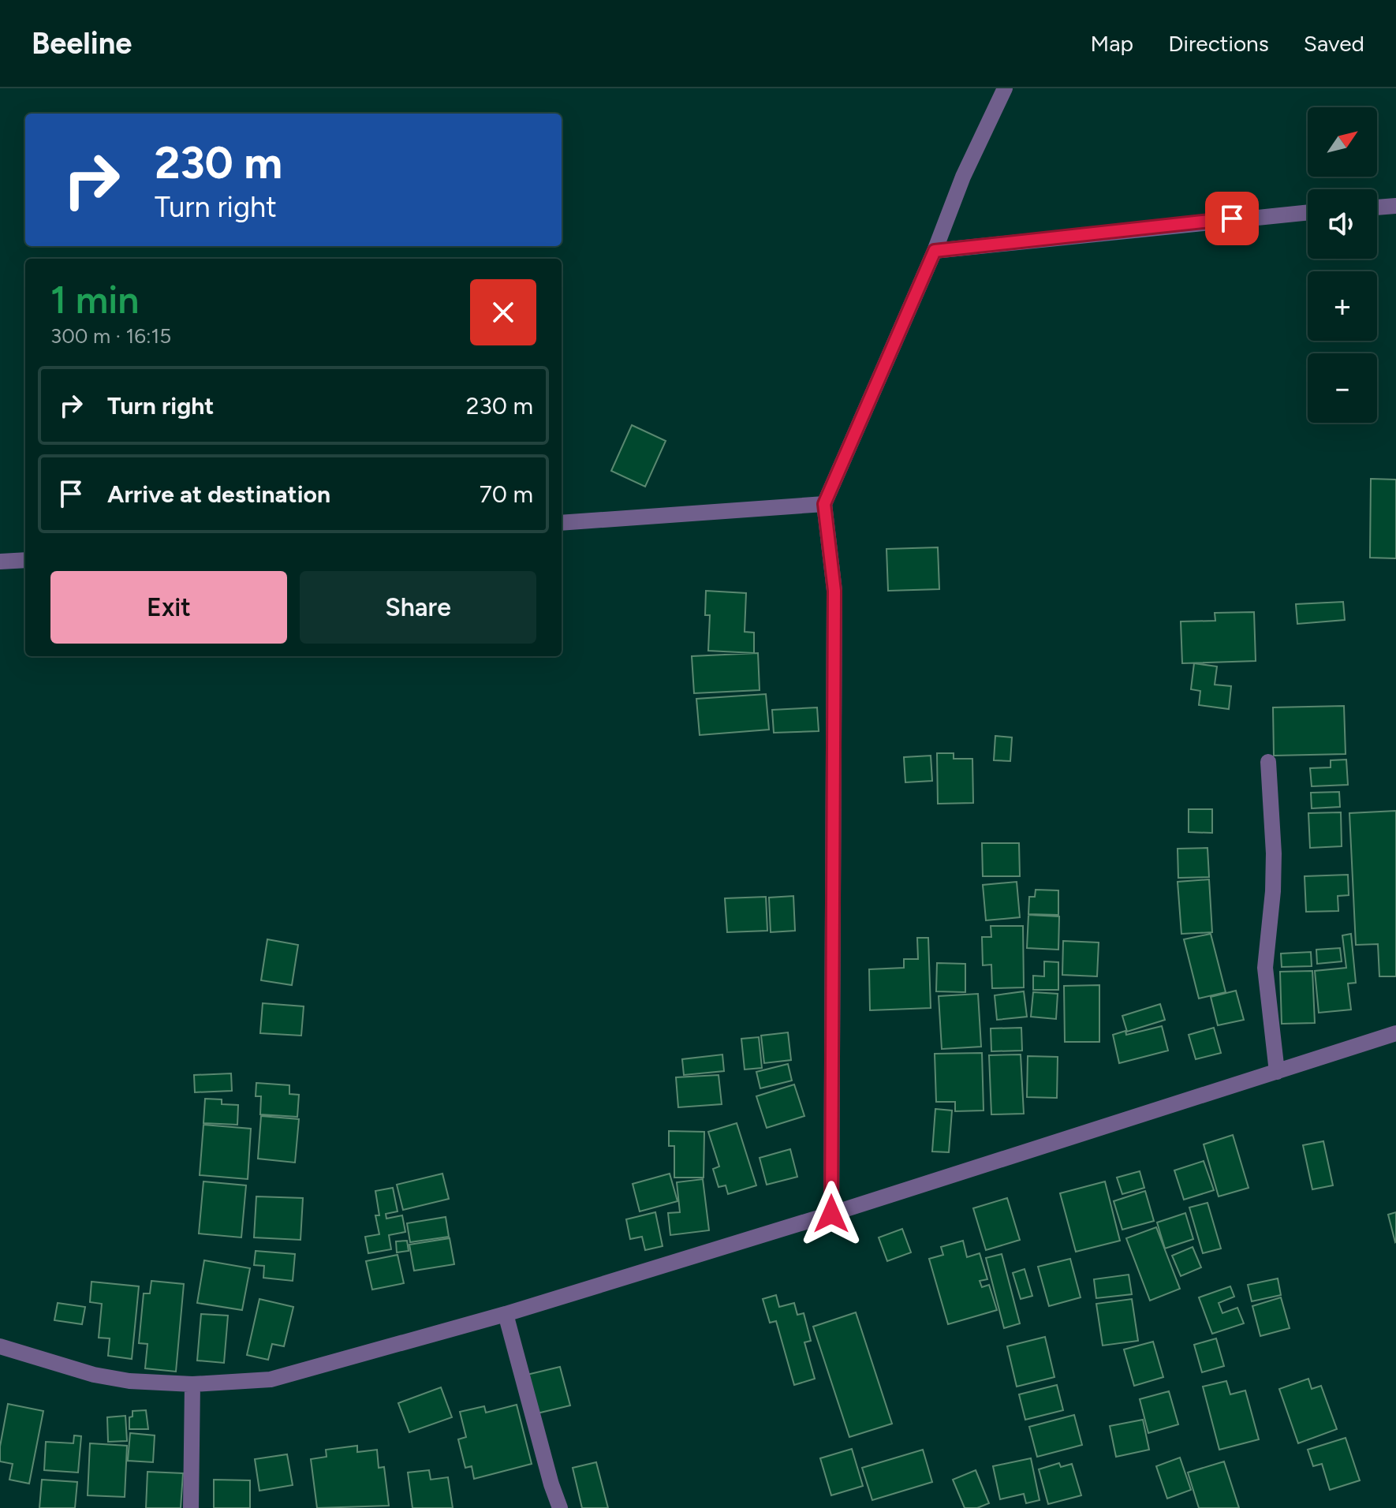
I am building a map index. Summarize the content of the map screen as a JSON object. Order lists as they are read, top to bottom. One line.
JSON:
{"north":"top right","page":{"header":"Beeline","nav":["Map","Directions","Saved"],"map_buttons":["+","−"],"turn":["230 m","Turn right"],"heading":["1 min","300 m · 16:15"],"list":[{"name":"Turn right","value":"230 m"},{"name":"Arrive at destination","value":"70 m"}],"buttons":["Exit","Share"]}}
